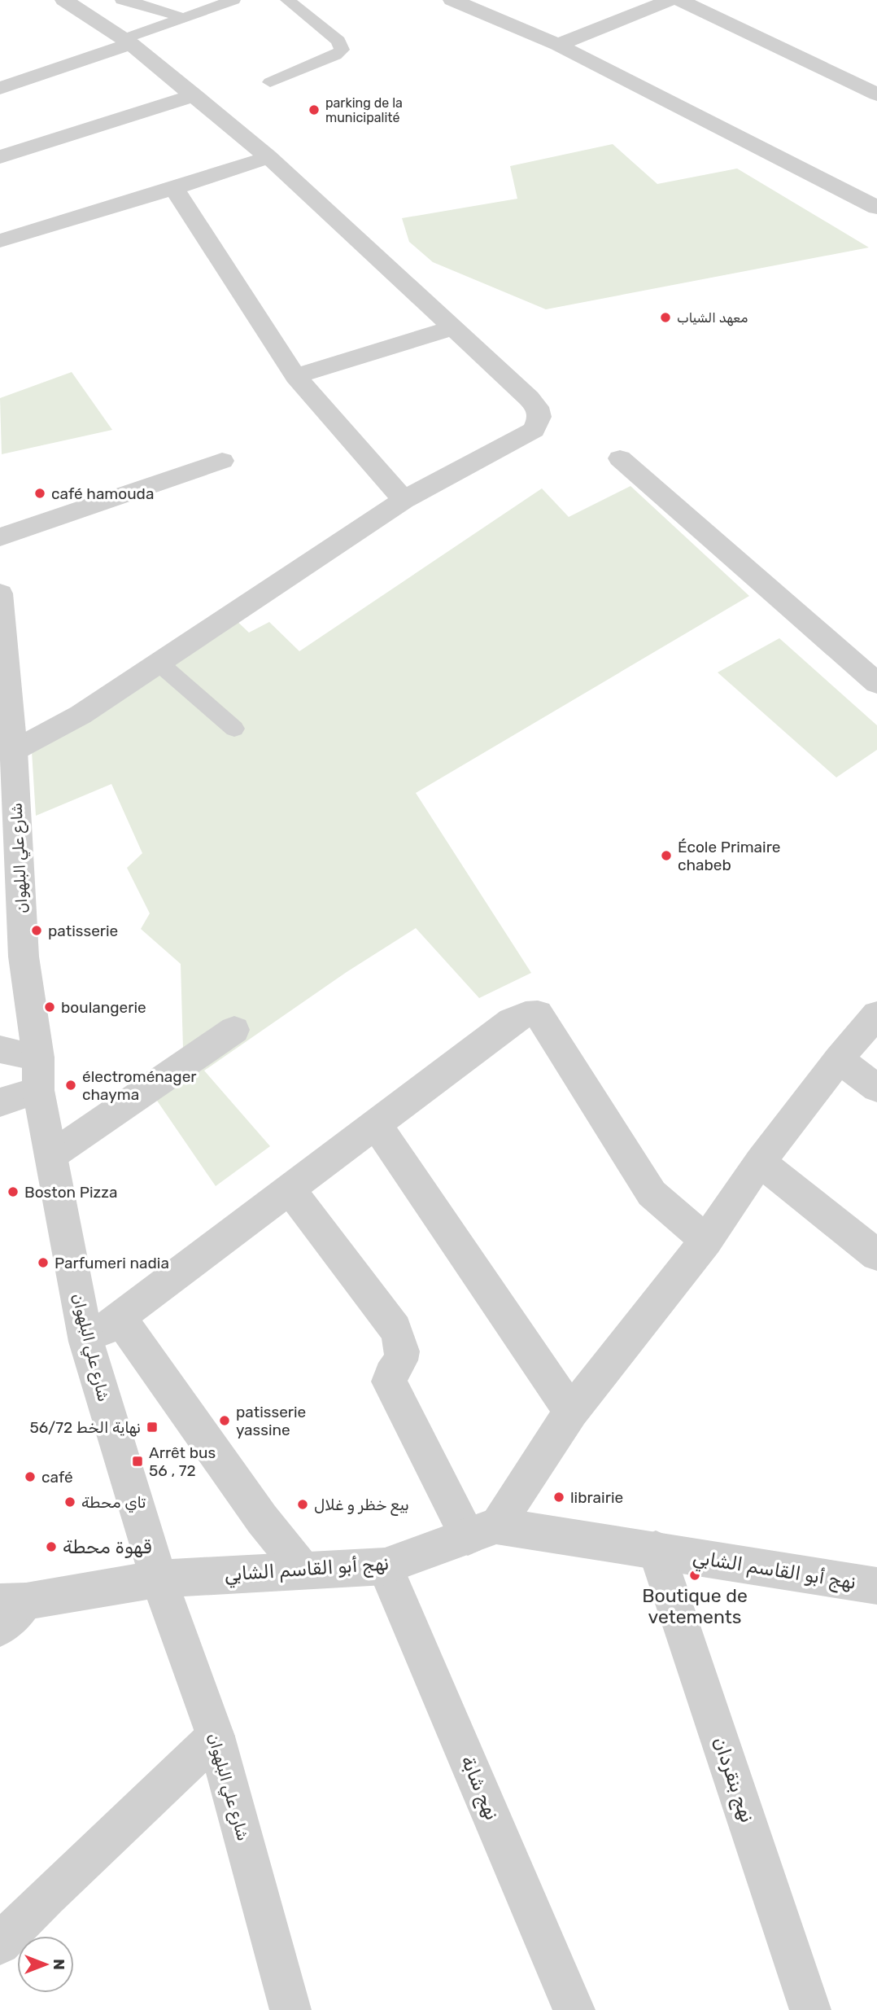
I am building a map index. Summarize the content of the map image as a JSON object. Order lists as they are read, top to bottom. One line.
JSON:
{"streets":{"street":["شارع علي البلهوان","نهج أبو القاسم الشابي","نهج بنقردان","نهج شابة"]},"crossings":[["شارع علي البلهوان","نهج أبو القاسم الشابي"],["نهج أبو القاسم الشابي","نهج بنقردان"],["نهج أبو القاسم الشابي","نهج شابة"]],"places":{"other":["parking de la municipalité","معهد الشياب","café hamouda","École Primaire chabeb","patisserie","boulangerie","électroménager chayma","Boston Pizza","Parfumeri nadia","patisserie yassine","café","librairie","تاي محطة","بيع خظر و غلال","قهوة محطة","Boutique de vetements"],"transit":["نهاية الخط 56/72","Arrêt bus 56 , 72"]},"north":"right"}
